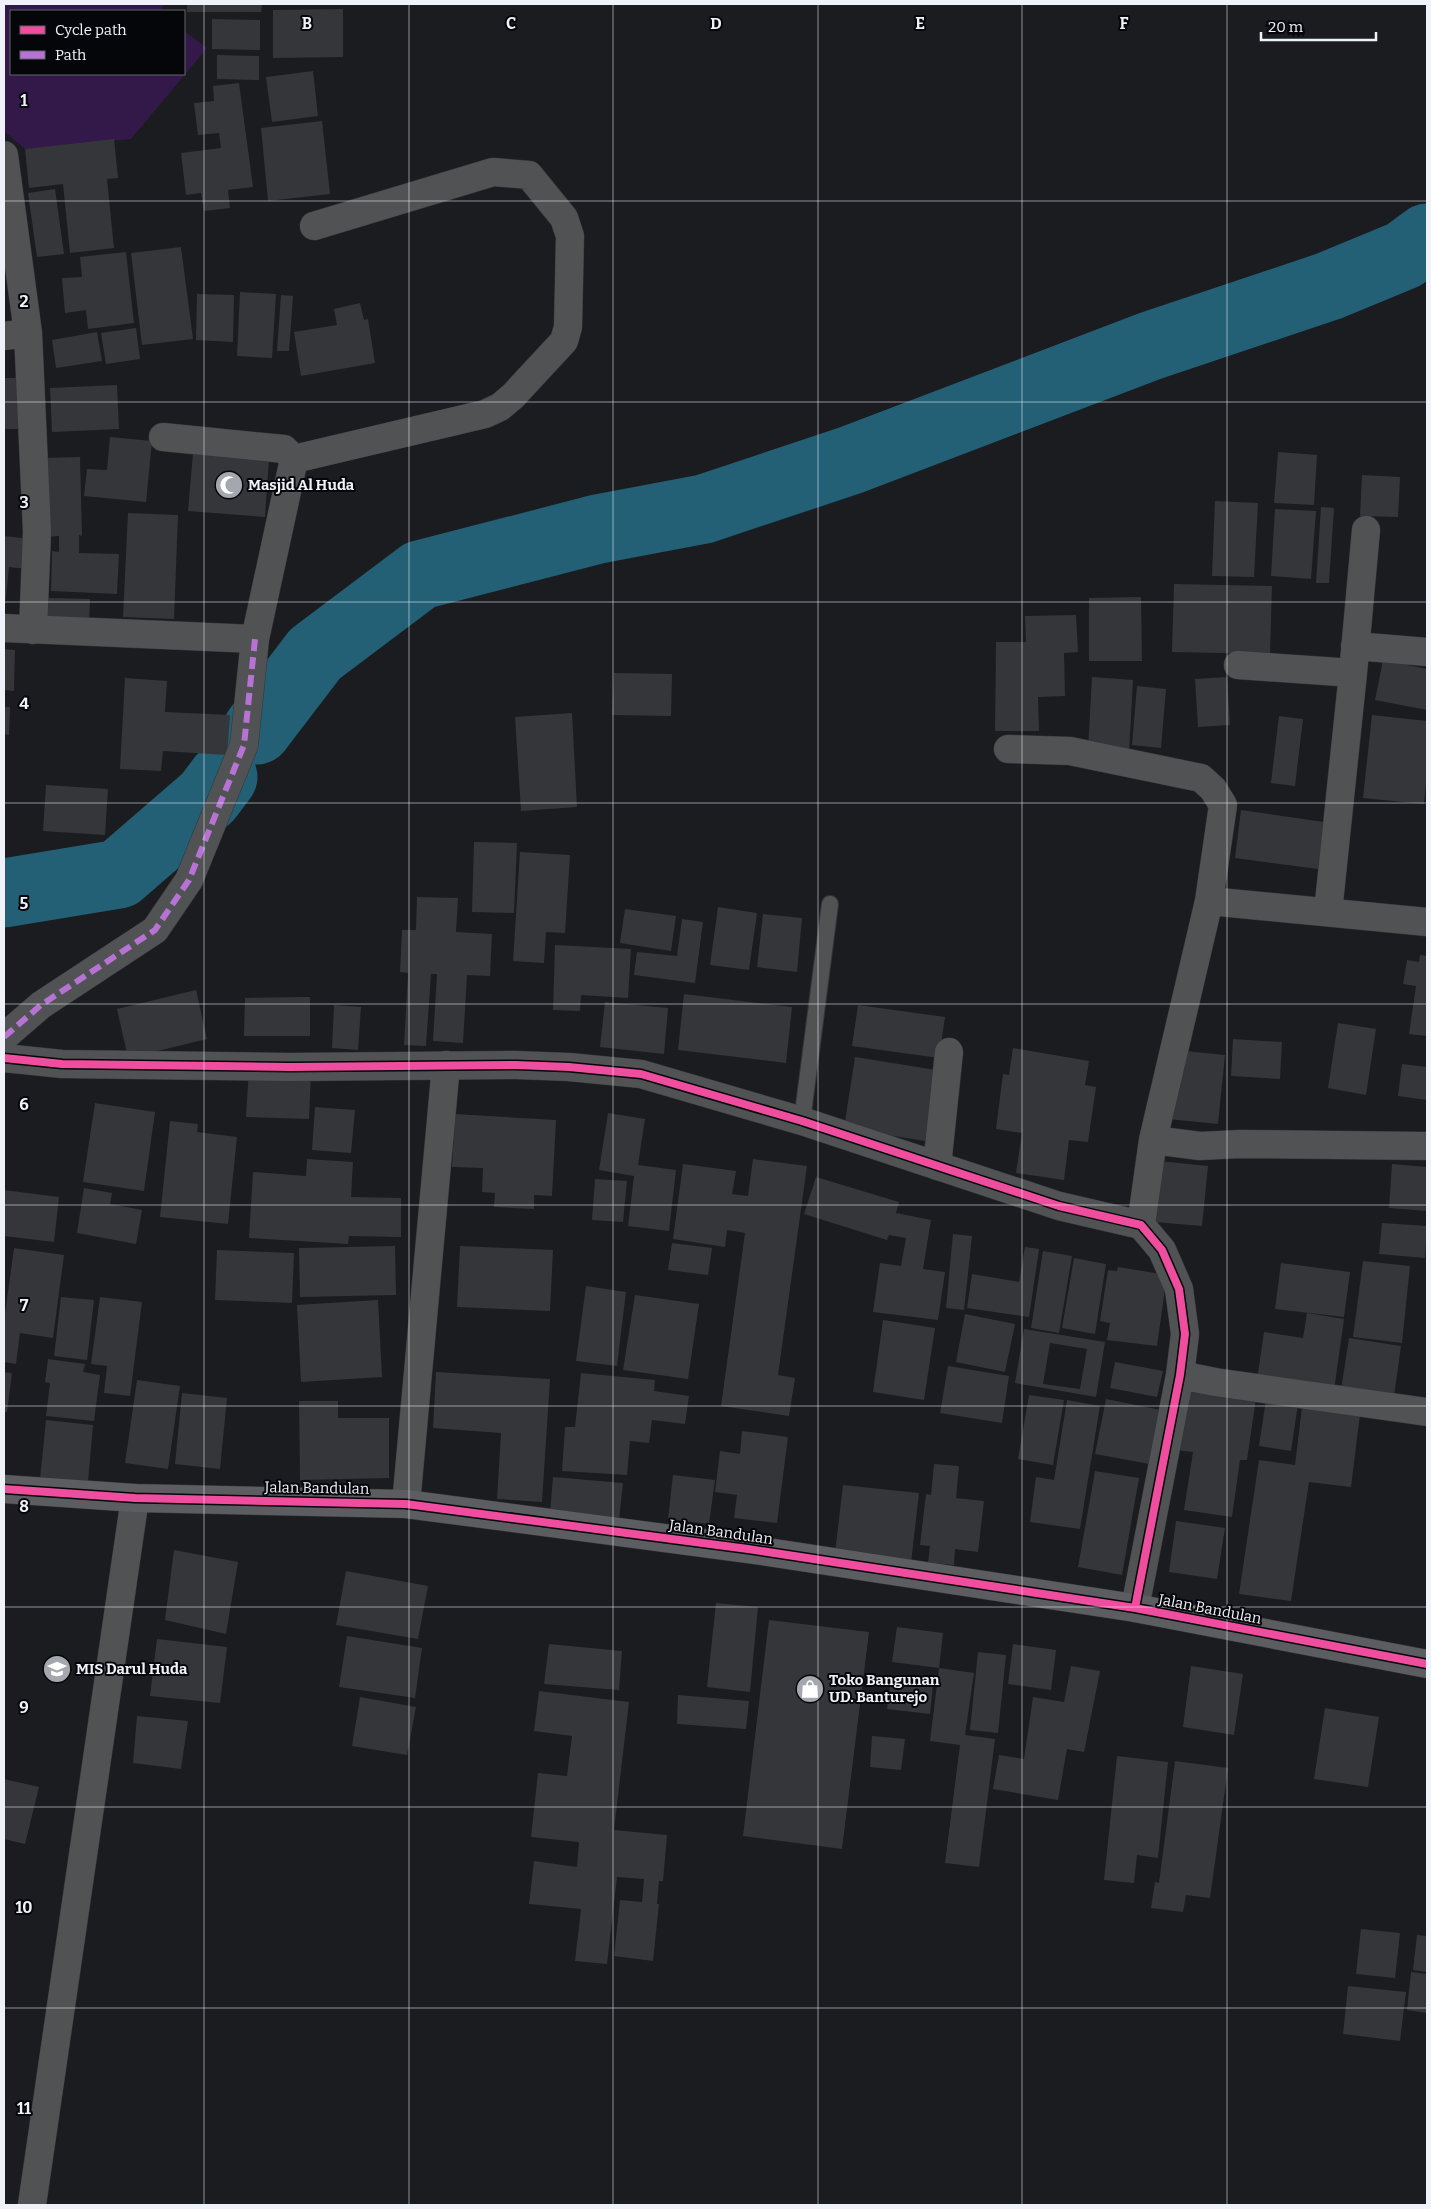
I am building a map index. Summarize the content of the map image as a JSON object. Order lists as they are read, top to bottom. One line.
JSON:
{"streets":{"street":["Jalan Bandulan"]},"places":{"mosque":["Masjid Al Huda"],"school or university":["MIS Darul Huda"],"shop":["Toko Bangunan UD. Banturejo"]},"legend":["Cycle path","Path"],"scale_bar":"20 m","grid":{"columns":["B","C","D","E","F"],"rows":["1","2","3","4","5","6","7","8","9","10","11"]}}
